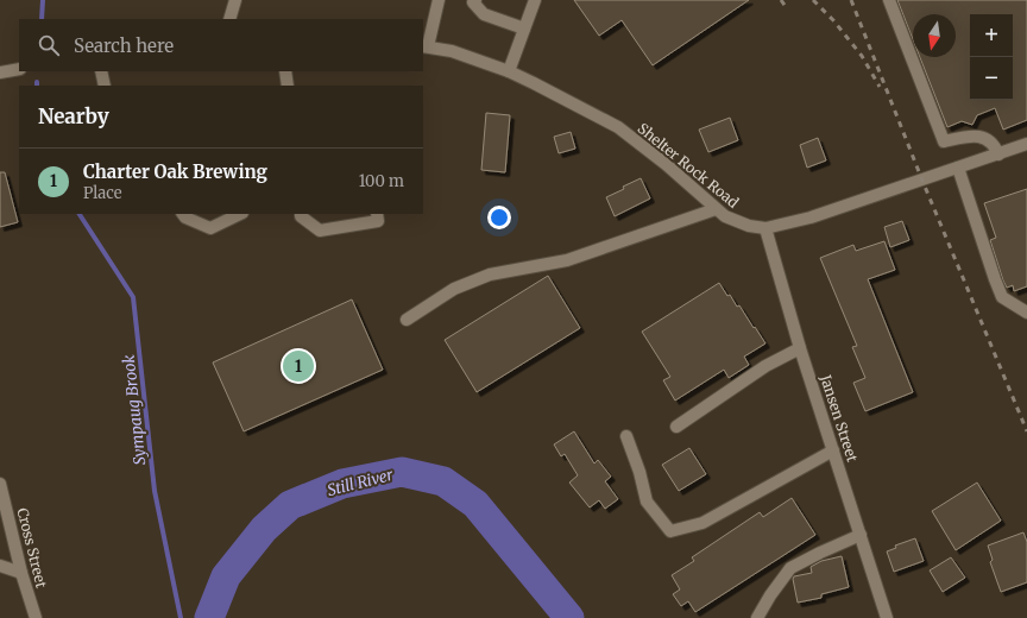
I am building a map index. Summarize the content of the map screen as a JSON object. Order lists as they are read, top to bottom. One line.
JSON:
{"streets":{"street":["Shelter Rock Road","Jansen Street","Cross Street"]},"crossings":[["Shelter Rock Road","Jansen Street"]],"water":["Sympaug Brook","Still River"],"north":"bottom","page":{"map_buttons":["+","−"],"search":"Search here","heading":"Nearby","list":[{"mark":"1","name":"Charter Oak Brewing","note":"Place","value":"100 m"}],"pins":"1"}}
